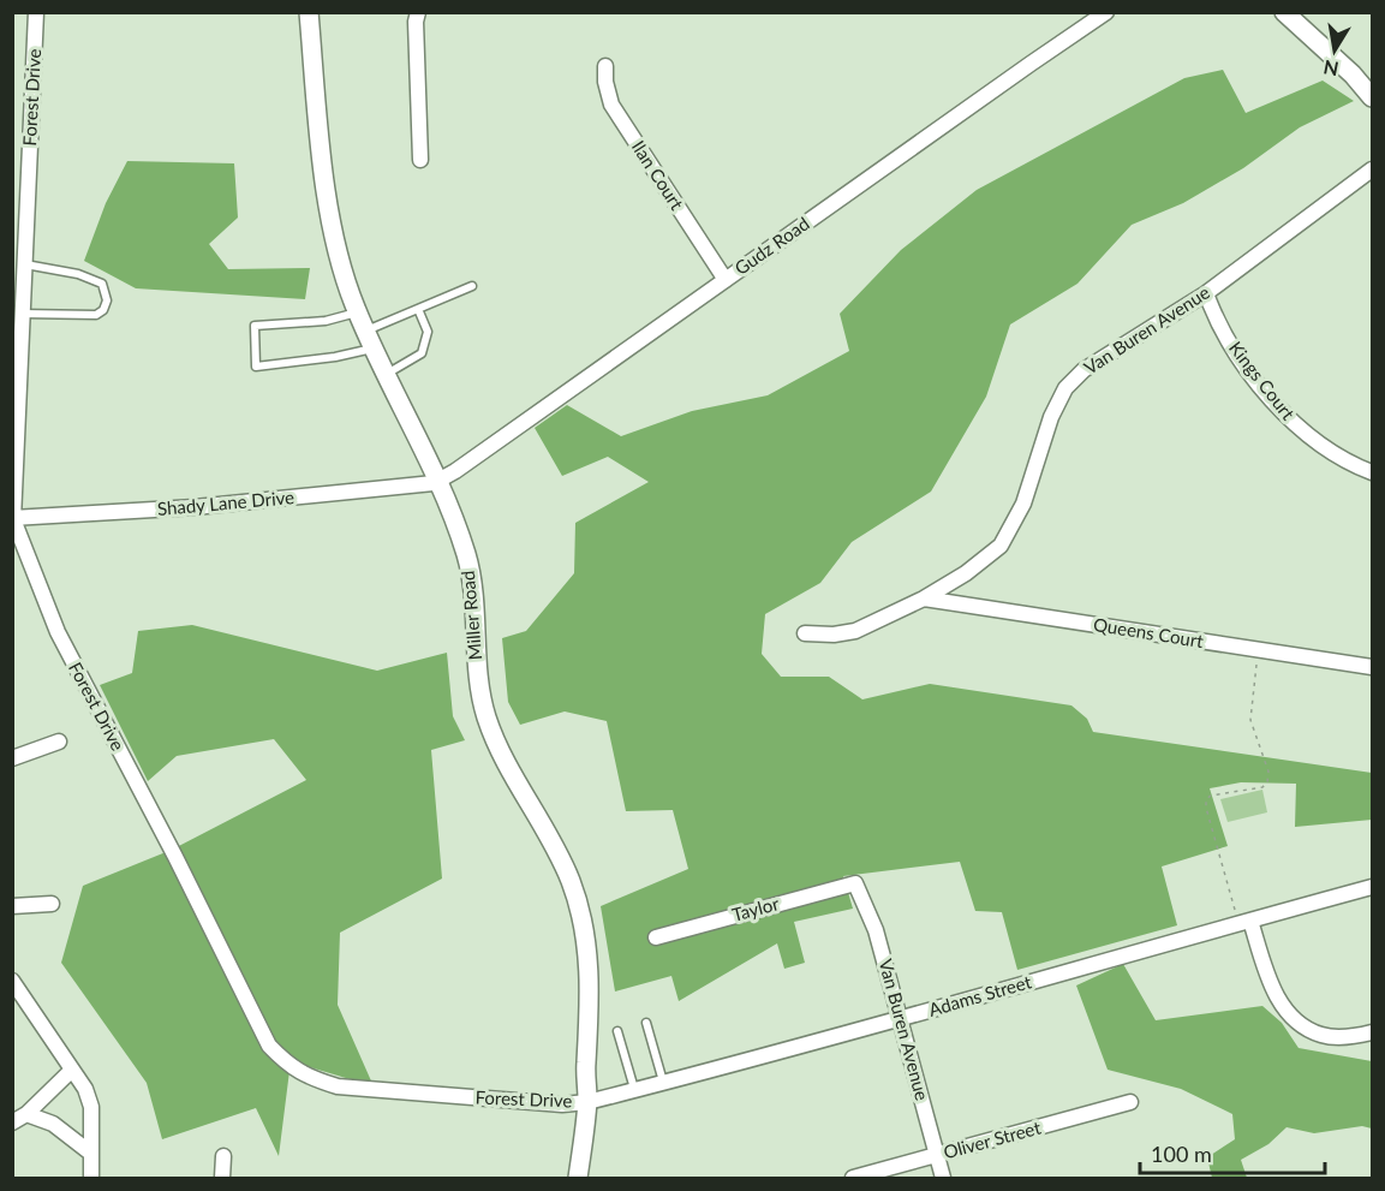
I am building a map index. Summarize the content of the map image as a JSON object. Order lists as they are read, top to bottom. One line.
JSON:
{"streets":{"street":["Forest Drive","Ilan Court","Gudz Road","Van Buren Avenue","Kings Court","Shady Lane Drive","Miller Road","Queens Court","Taylor","Adams Street","Oliver Street"]},"crossings":[["Forest Drive","Shady Lane Drive"],["Forest Drive","Miller Road"],["Forest Drive","Adams Street"],["Ilan Court","Gudz Road"],["Gudz Road","Shady Lane Drive"],["Gudz Road","Miller Road"],["Van Buren Avenue","Kings Court"],["Van Buren Avenue","Queens Court"],["Van Buren Avenue","Taylor"],["Van Buren Avenue","Adams Street"],["Van Buren Avenue","Oliver Street"],["Shady Lane Drive","Miller Road"],["Miller Road","Adams Street"]],"scale_bar":"100 m","north":"bottom"}
